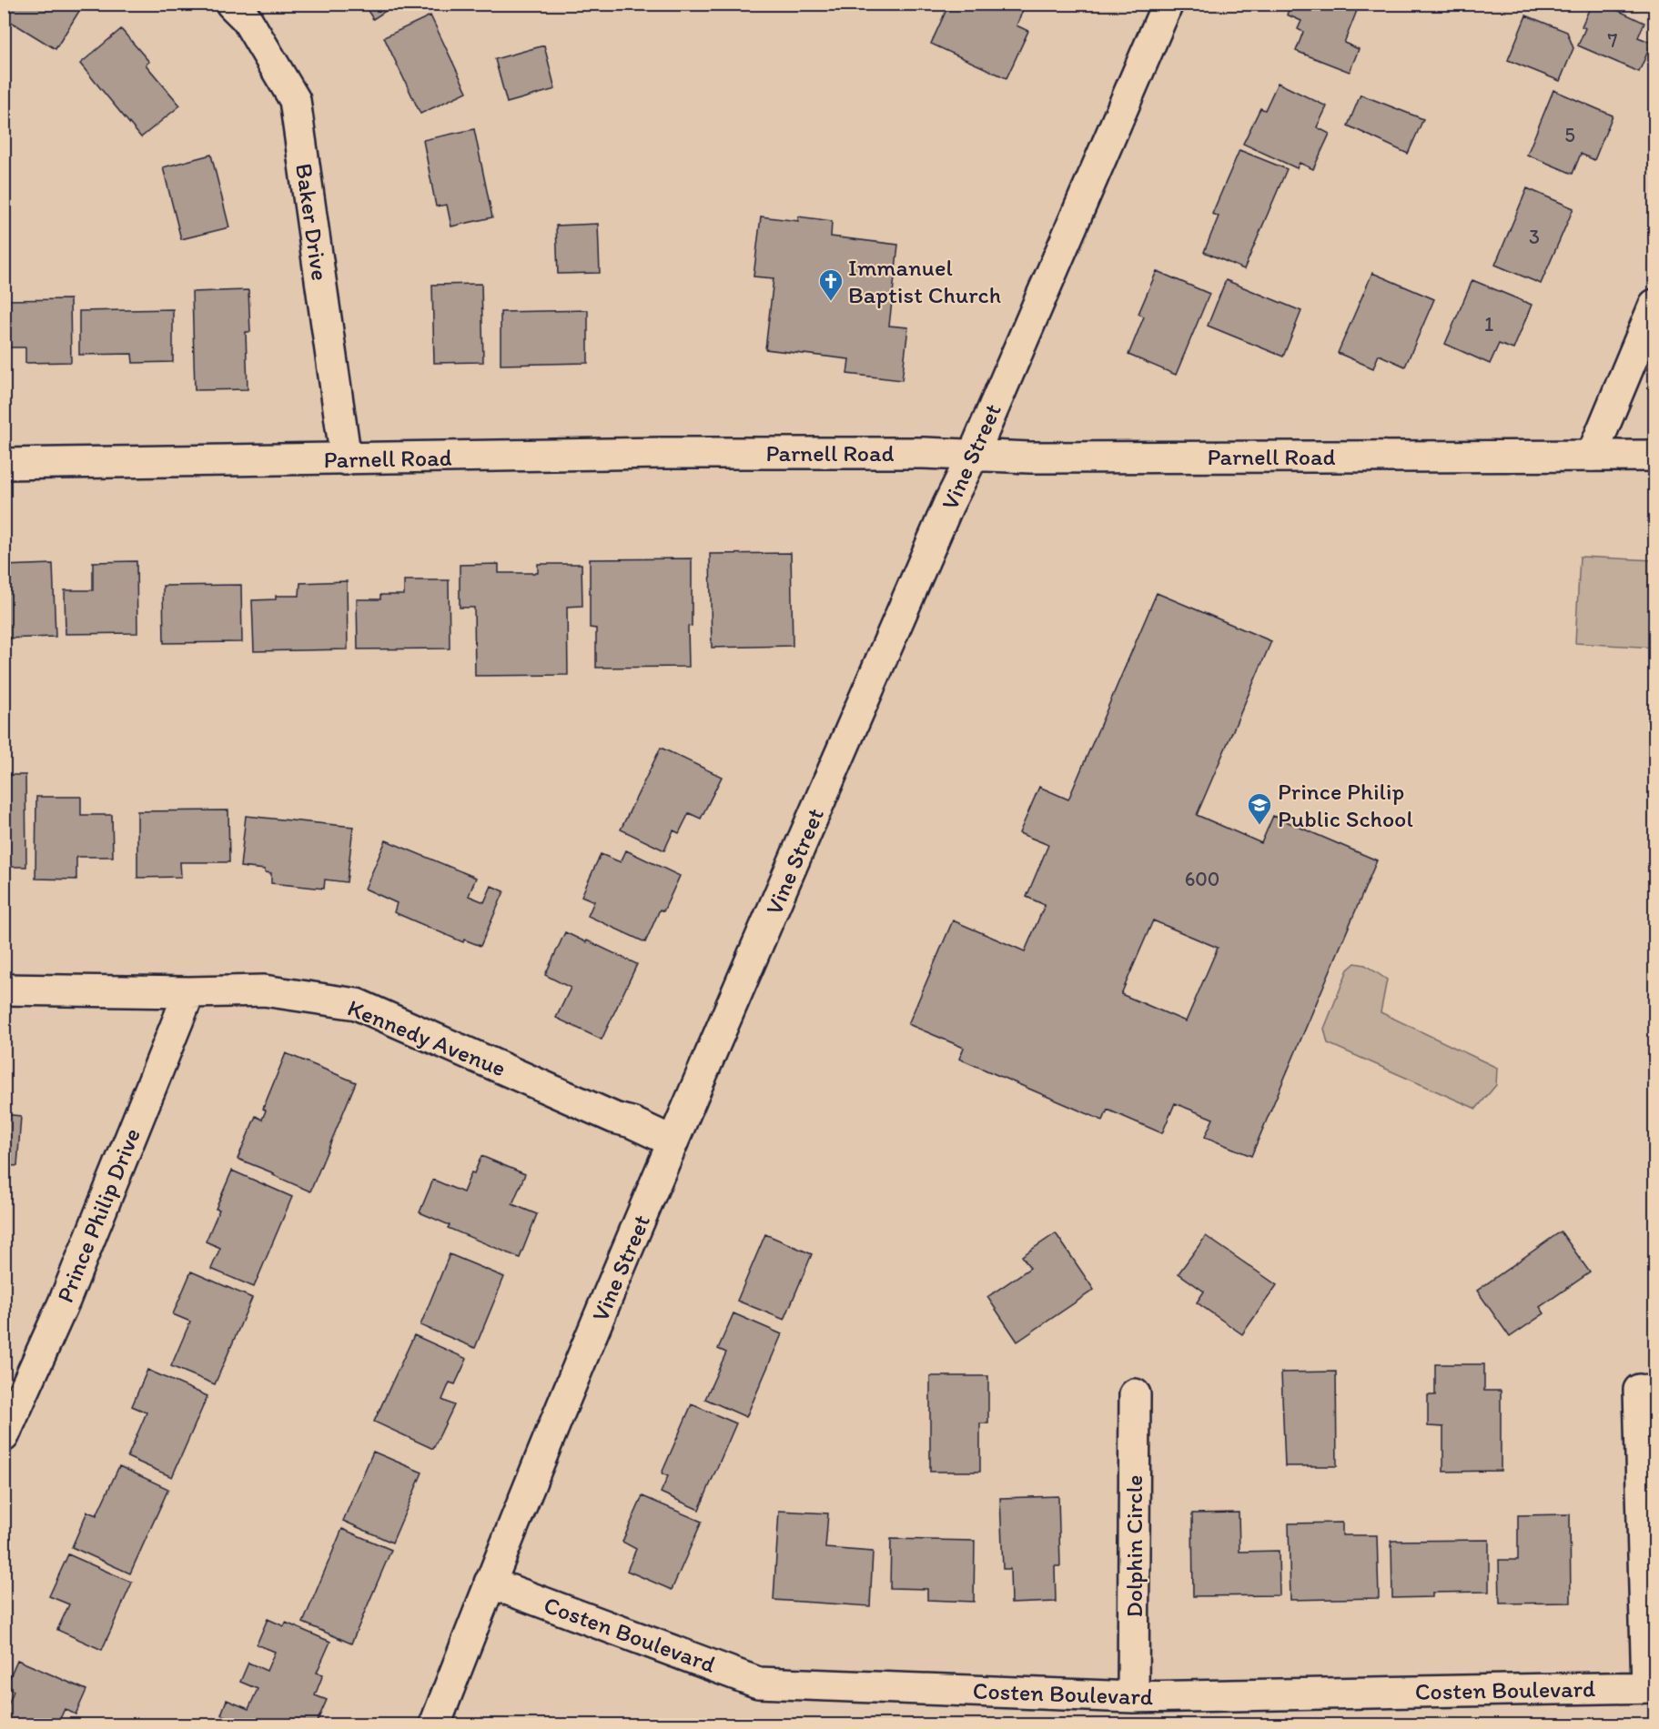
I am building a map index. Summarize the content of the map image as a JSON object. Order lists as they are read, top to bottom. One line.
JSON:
{"streets":{"street":["Baker Drive","Parnell Road","Vine Street","Kennedy Avenue","Prince Philip Drive","Dolphin Circle","Costen Boulevard"]},"crossings":[["Baker Drive","Parnell Road"],["Parnell Road","Vine Street"],["Vine Street","Kennedy Avenue"],["Vine Street","Costen Boulevard"],["Kennedy Avenue","Prince Philip Drive"],["Dolphin Circle","Costen Boulevard"]],"places":{"church":["Immanuel Baptist Church"],"school or university":["Prince Philip Public School"]},"house_numbers":["7","5","3","1","600"]}
